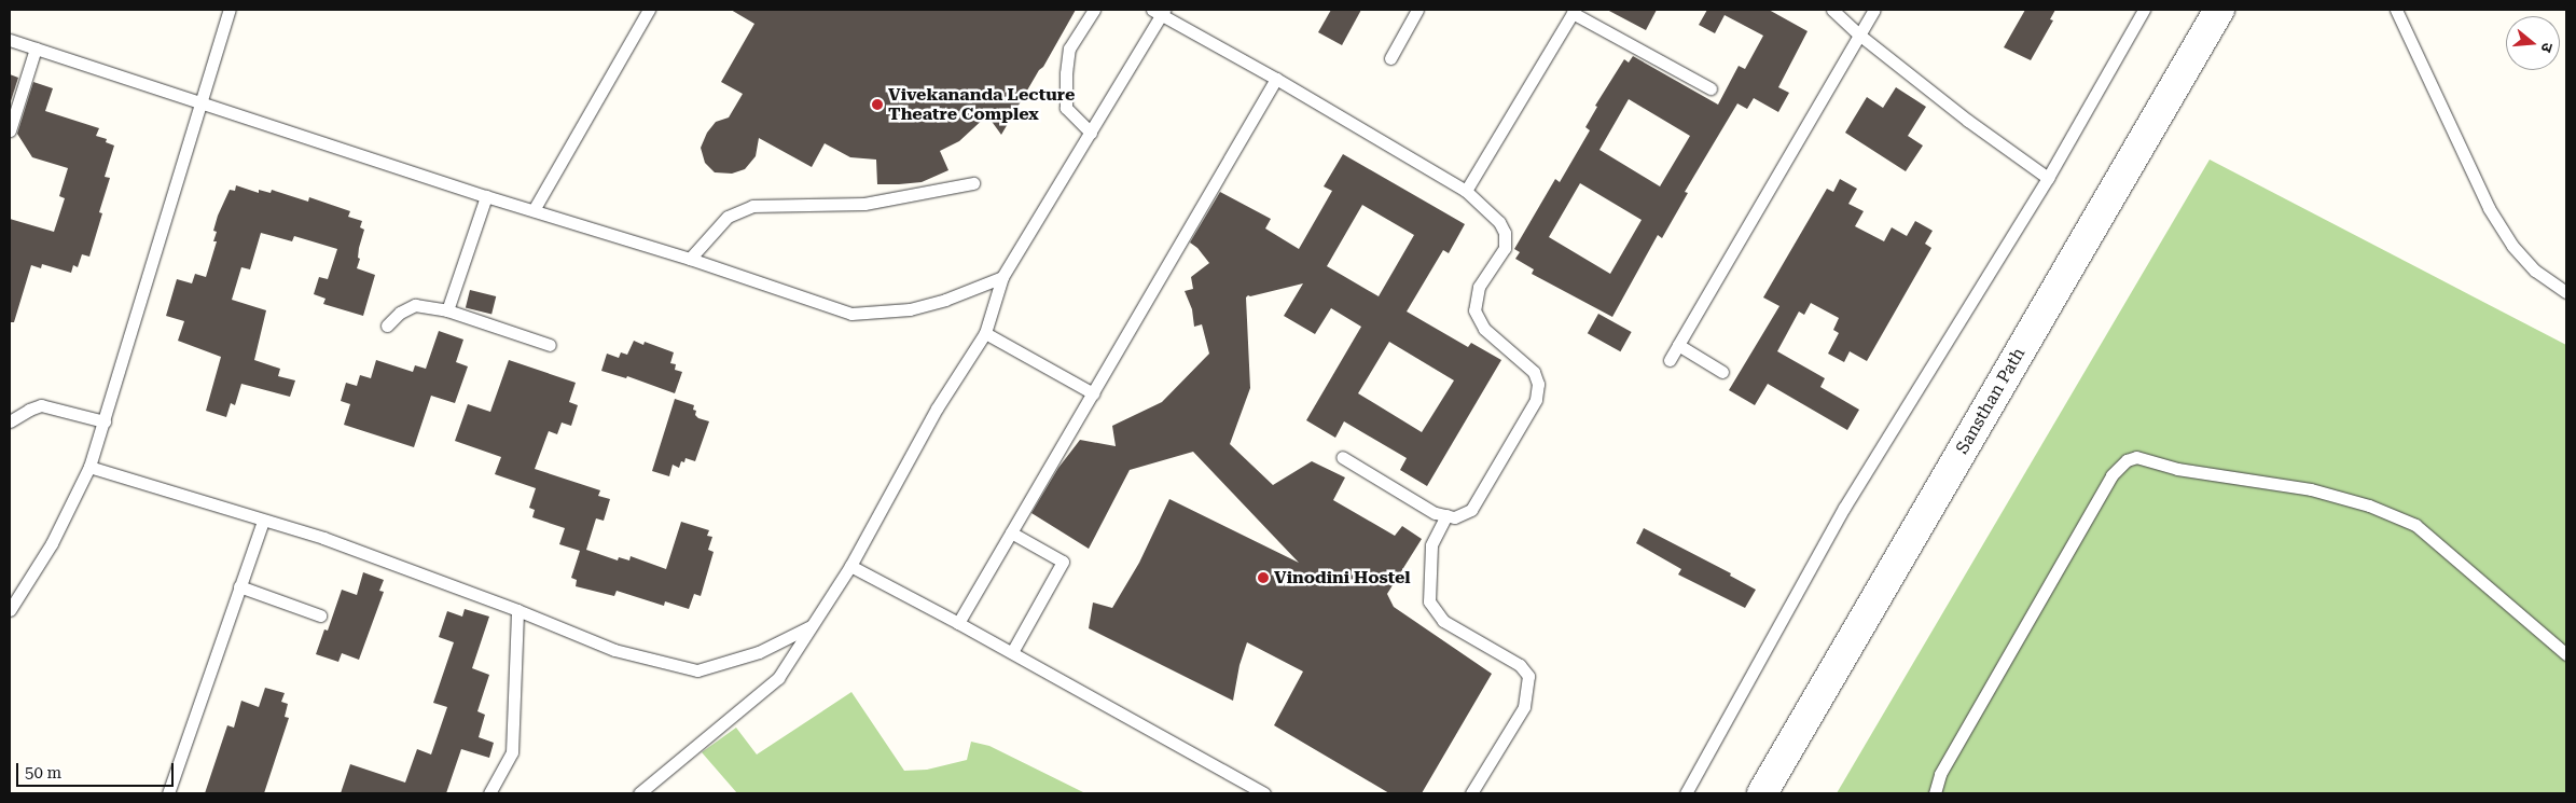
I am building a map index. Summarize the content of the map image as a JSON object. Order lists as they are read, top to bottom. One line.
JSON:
{"streets":{"street":["Sansthan Path"]},"places":["Vivekananda Lecture Theatre Complex","Vinodini Hostel"],"scale_bar":"50 m","north":"right"}
